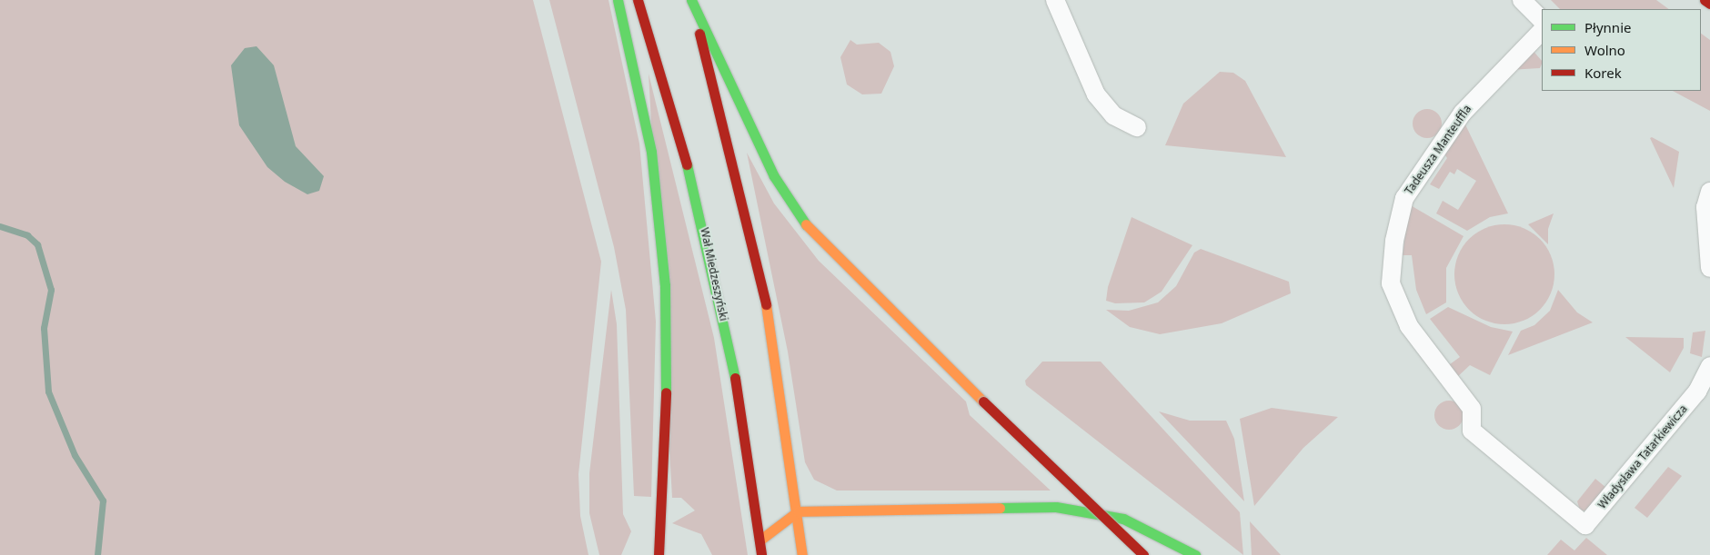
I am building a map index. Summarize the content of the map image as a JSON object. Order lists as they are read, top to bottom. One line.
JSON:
{"streets":{"main road":["Wał Miedzeszyński"],"street":["Tadeusza Manteuffla","Władysława Tatarkiewicza"]},"crossings":[["Tadeusza Manteuffla","Władysława Tatarkiewicza"]],"legend":["Płynnie","Wolno","Korek"]}
